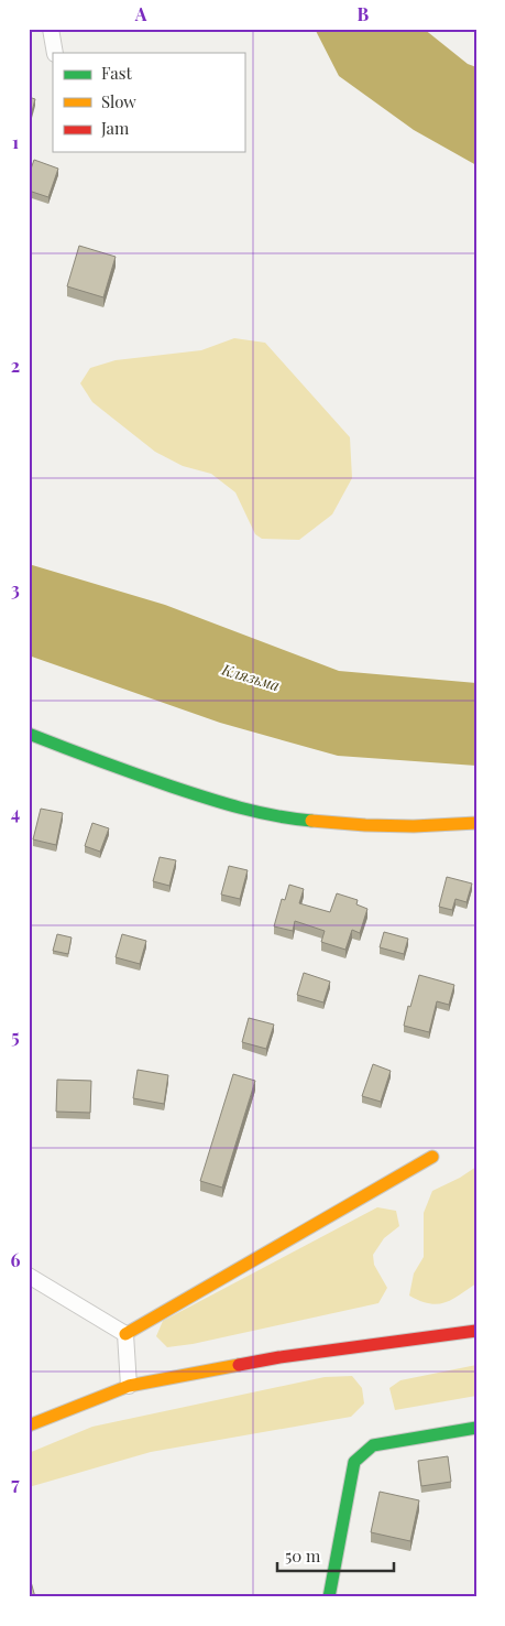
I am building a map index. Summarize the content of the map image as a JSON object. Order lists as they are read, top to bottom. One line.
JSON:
{"water":["Клязьма"],"legend":["Fast","Slow","Jam"],"scale_bar":"50 m","grid":{"columns":["A","B"],"rows":["1","2","3","4","5","6","7"]}}
